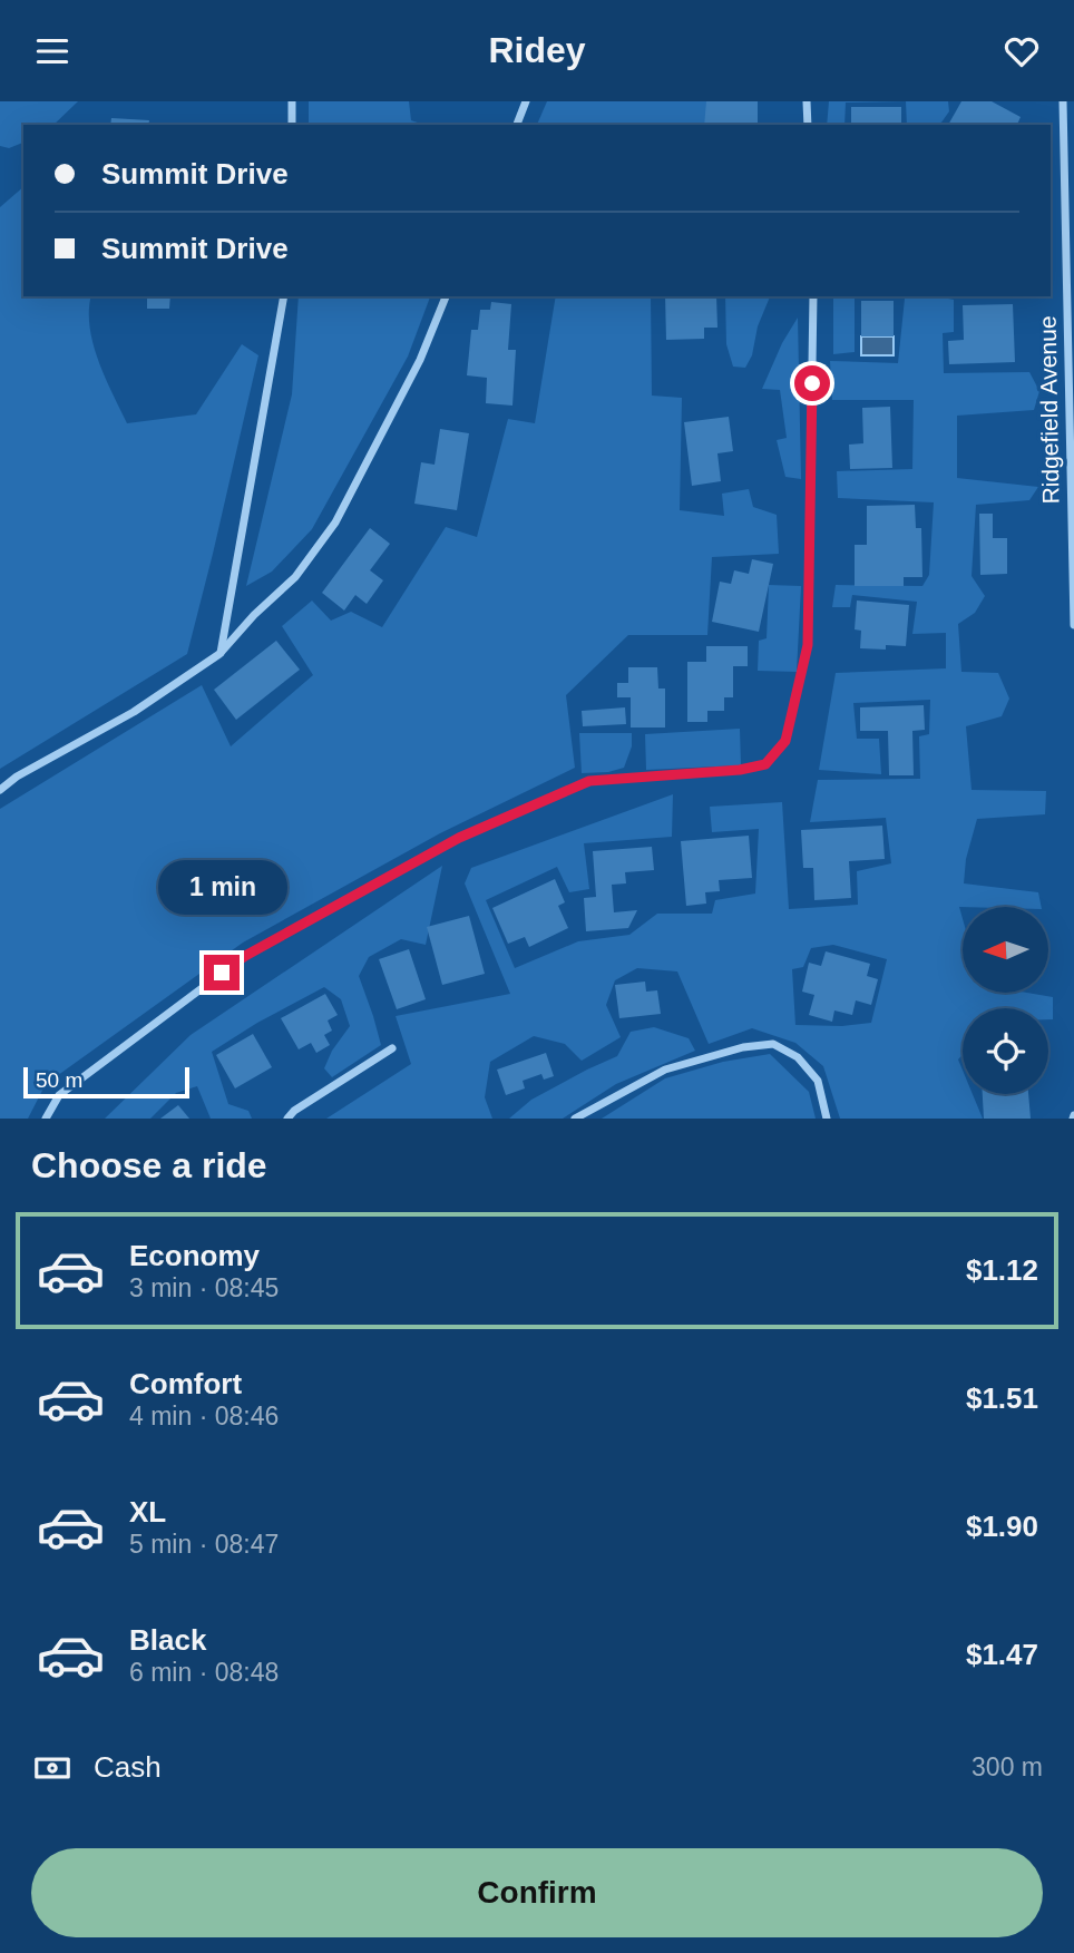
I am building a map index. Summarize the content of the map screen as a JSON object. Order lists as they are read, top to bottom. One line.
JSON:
{"streets":{"street":["Ridgefield Avenue"]},"scale_bar":"50 m","north":"left","page":{"header":"Ridey","banner":["Summit Drive","Summit Drive"],"bubble":"1 min","scale":"50 m","heading":"Choose a ride","list":[{"name":"Economy","note":"3 min · 08:45","value":"$1.12"},{"name":"Comfort","note":"4 min · 08:46","value":"$1.51"},{"name":"XL","note":"5 min · 08:47","value":"$1.90"},{"name":"Black","note":"6 min · 08:48","value":"$1.47"}],"pay":["Cash","300 m"],"buttons":"Confirm"}}
